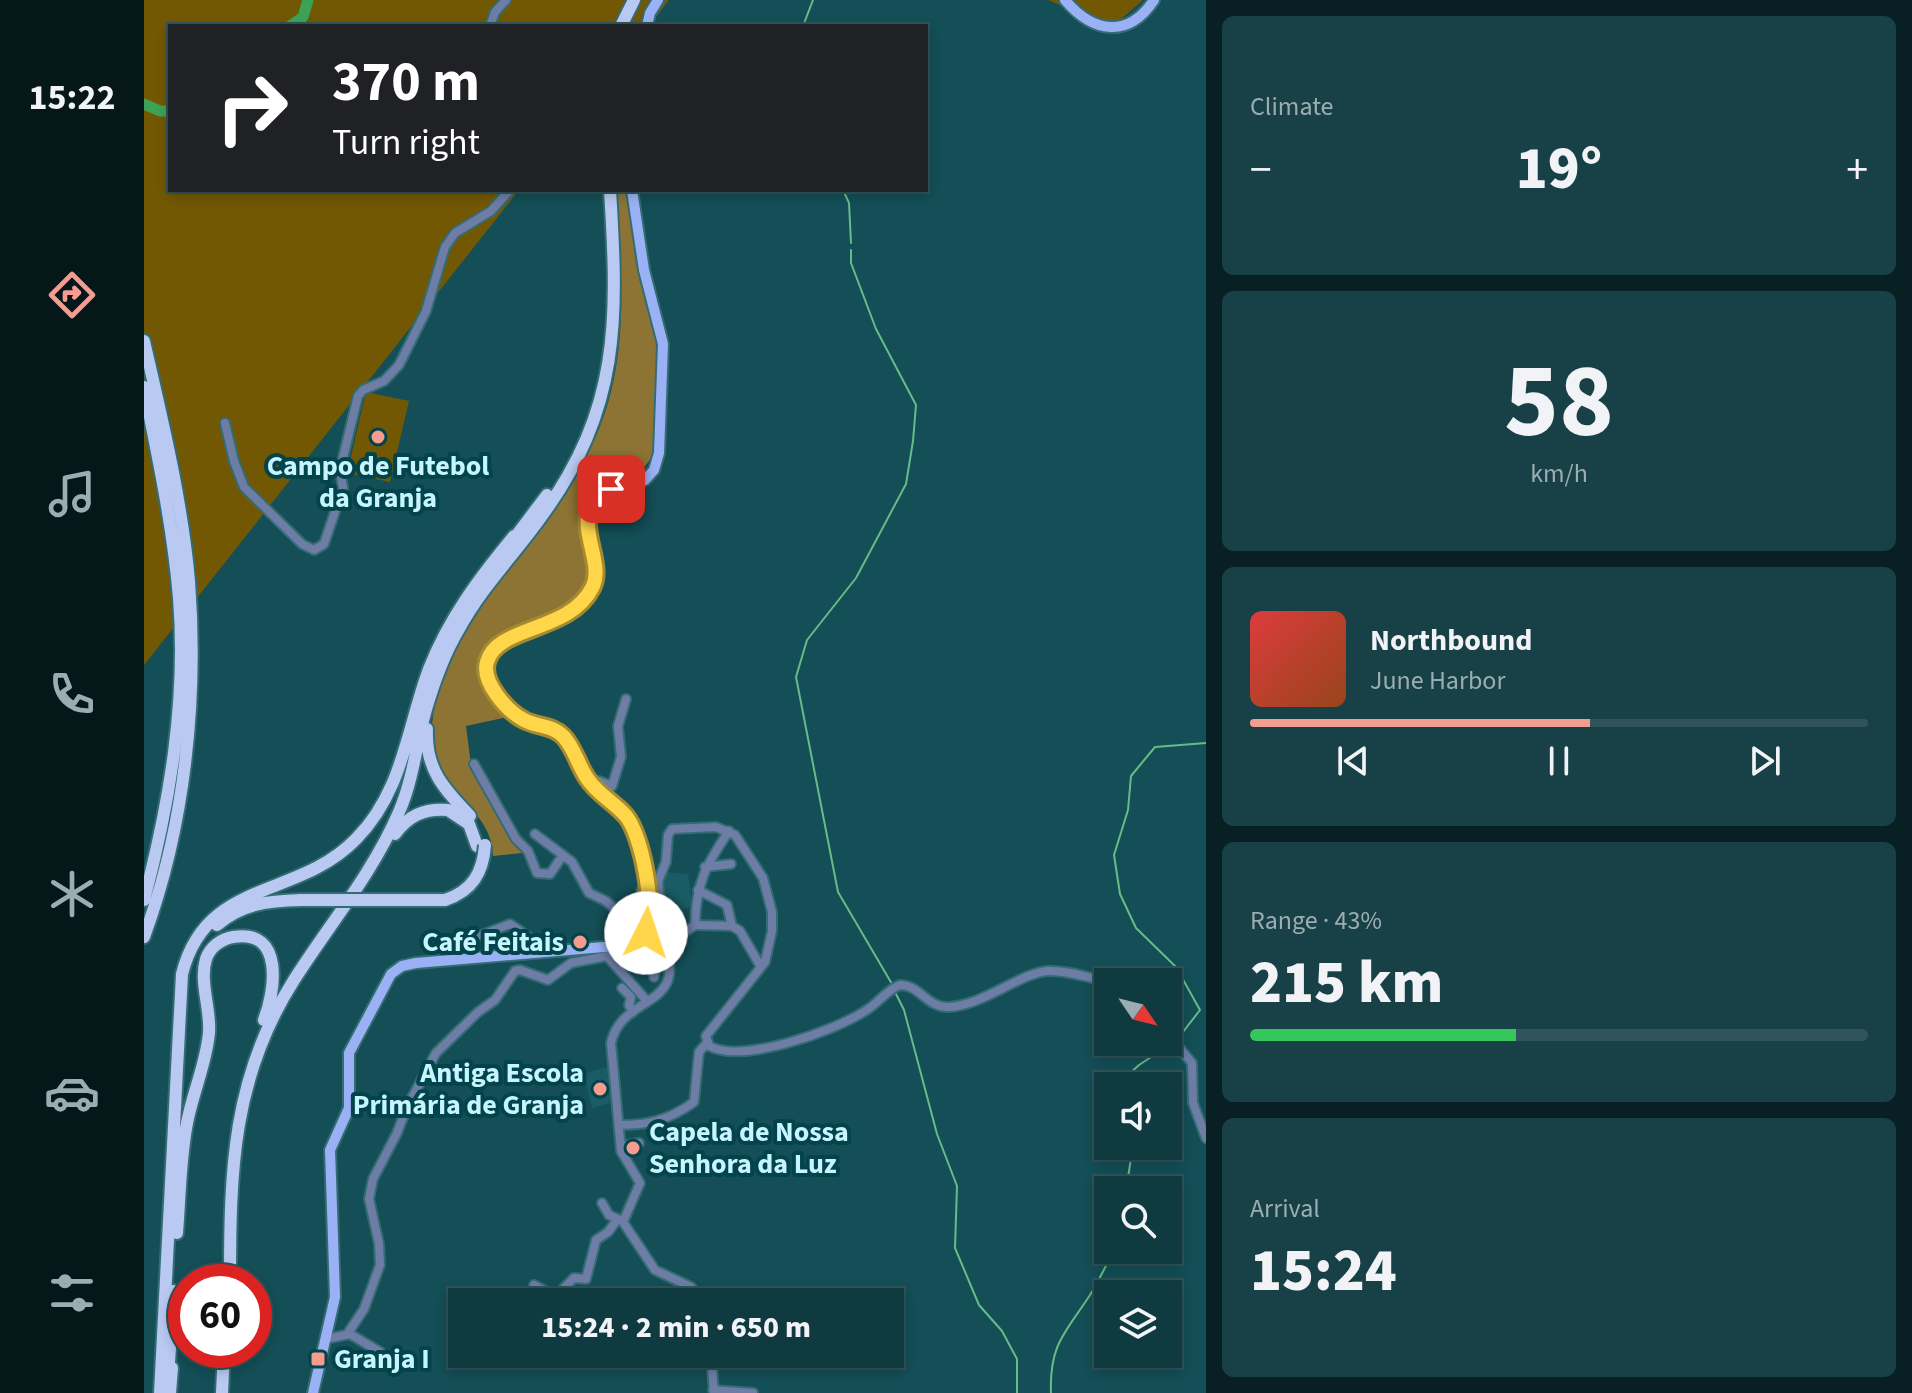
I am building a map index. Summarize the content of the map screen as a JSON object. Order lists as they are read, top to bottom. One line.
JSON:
{"places":{"other":["Campo de Futebol da Granja","Café Feitais","Antiga Escola Primária de Granja","Capela de Nossa Senhora da Luz"],"transit":["Granja I"]},"north":"bottom right","page":{"tabs":"15:22","tile":["Climate",["58","km/h"],["Range · 43%","215 km"],["Arrival","15:24"]],"turn":["370 m","Turn right"],"heat":["−","19°","+"],"song":["Northbound","June Harbor"],"limit":"60","trip":"15:24 · 2 min · 650 m"}}
